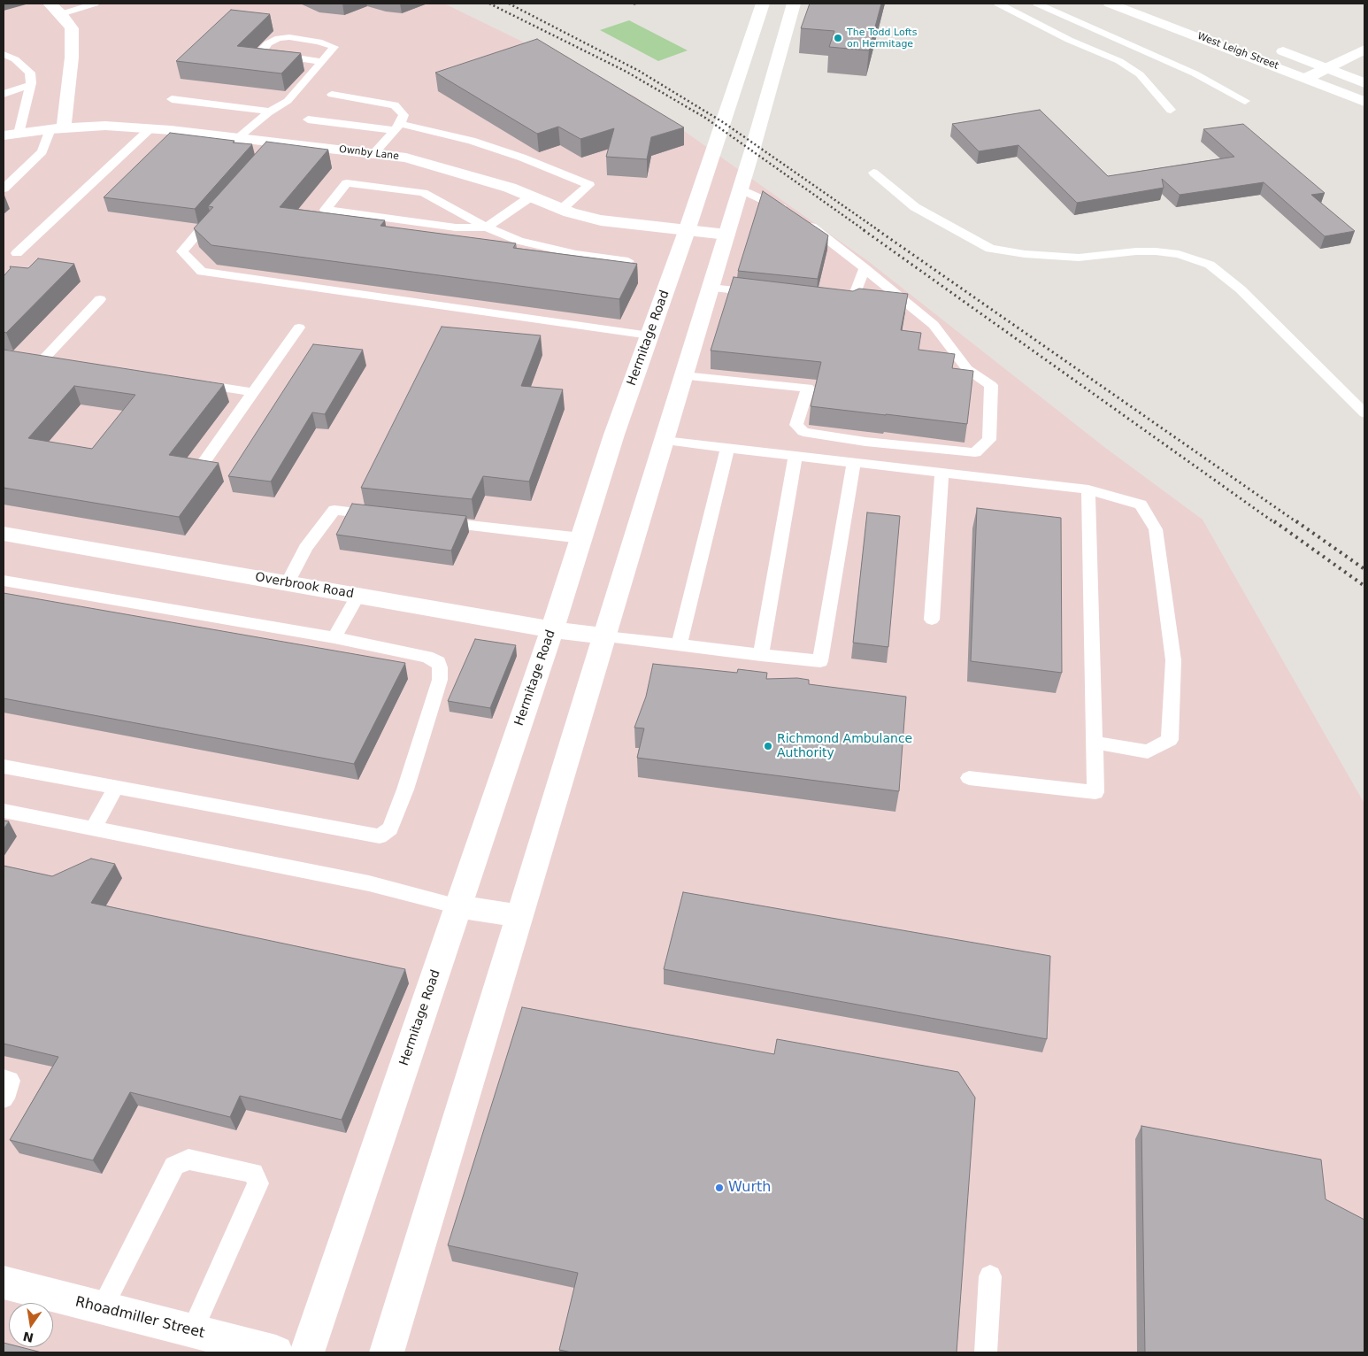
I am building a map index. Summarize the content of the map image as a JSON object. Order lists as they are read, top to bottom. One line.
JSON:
{"streets":{"street":["West Leigh Street","Ownby Lane","Hermitage Road","Overbrook Road","Rhoadmiller Street"]},"crossings":[["Ownby Lane","Hermitage Road"],["Hermitage Road","Overbrook Road"]],"places":["The Todd Lofts on Hermitage","Richmond Ambulance Authority","Wurth"],"north":"bottom"}
